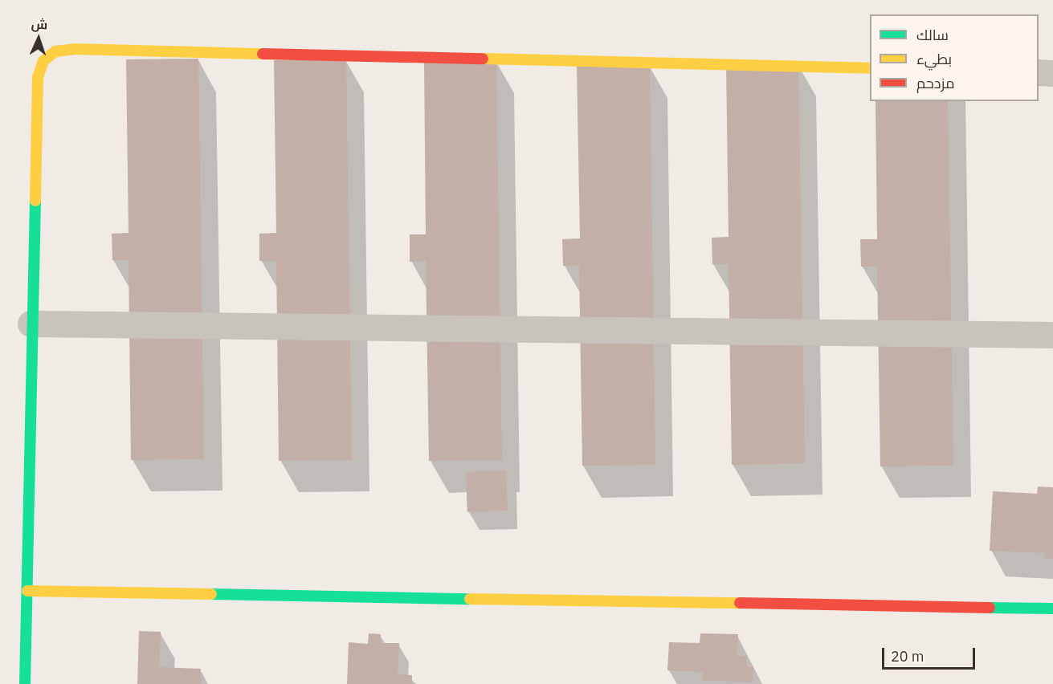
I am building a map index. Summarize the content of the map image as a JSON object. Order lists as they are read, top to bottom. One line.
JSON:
{"legend":["سالك","بطيء","مزدحم"],"scale_bar":"20 m","north":"top"}
